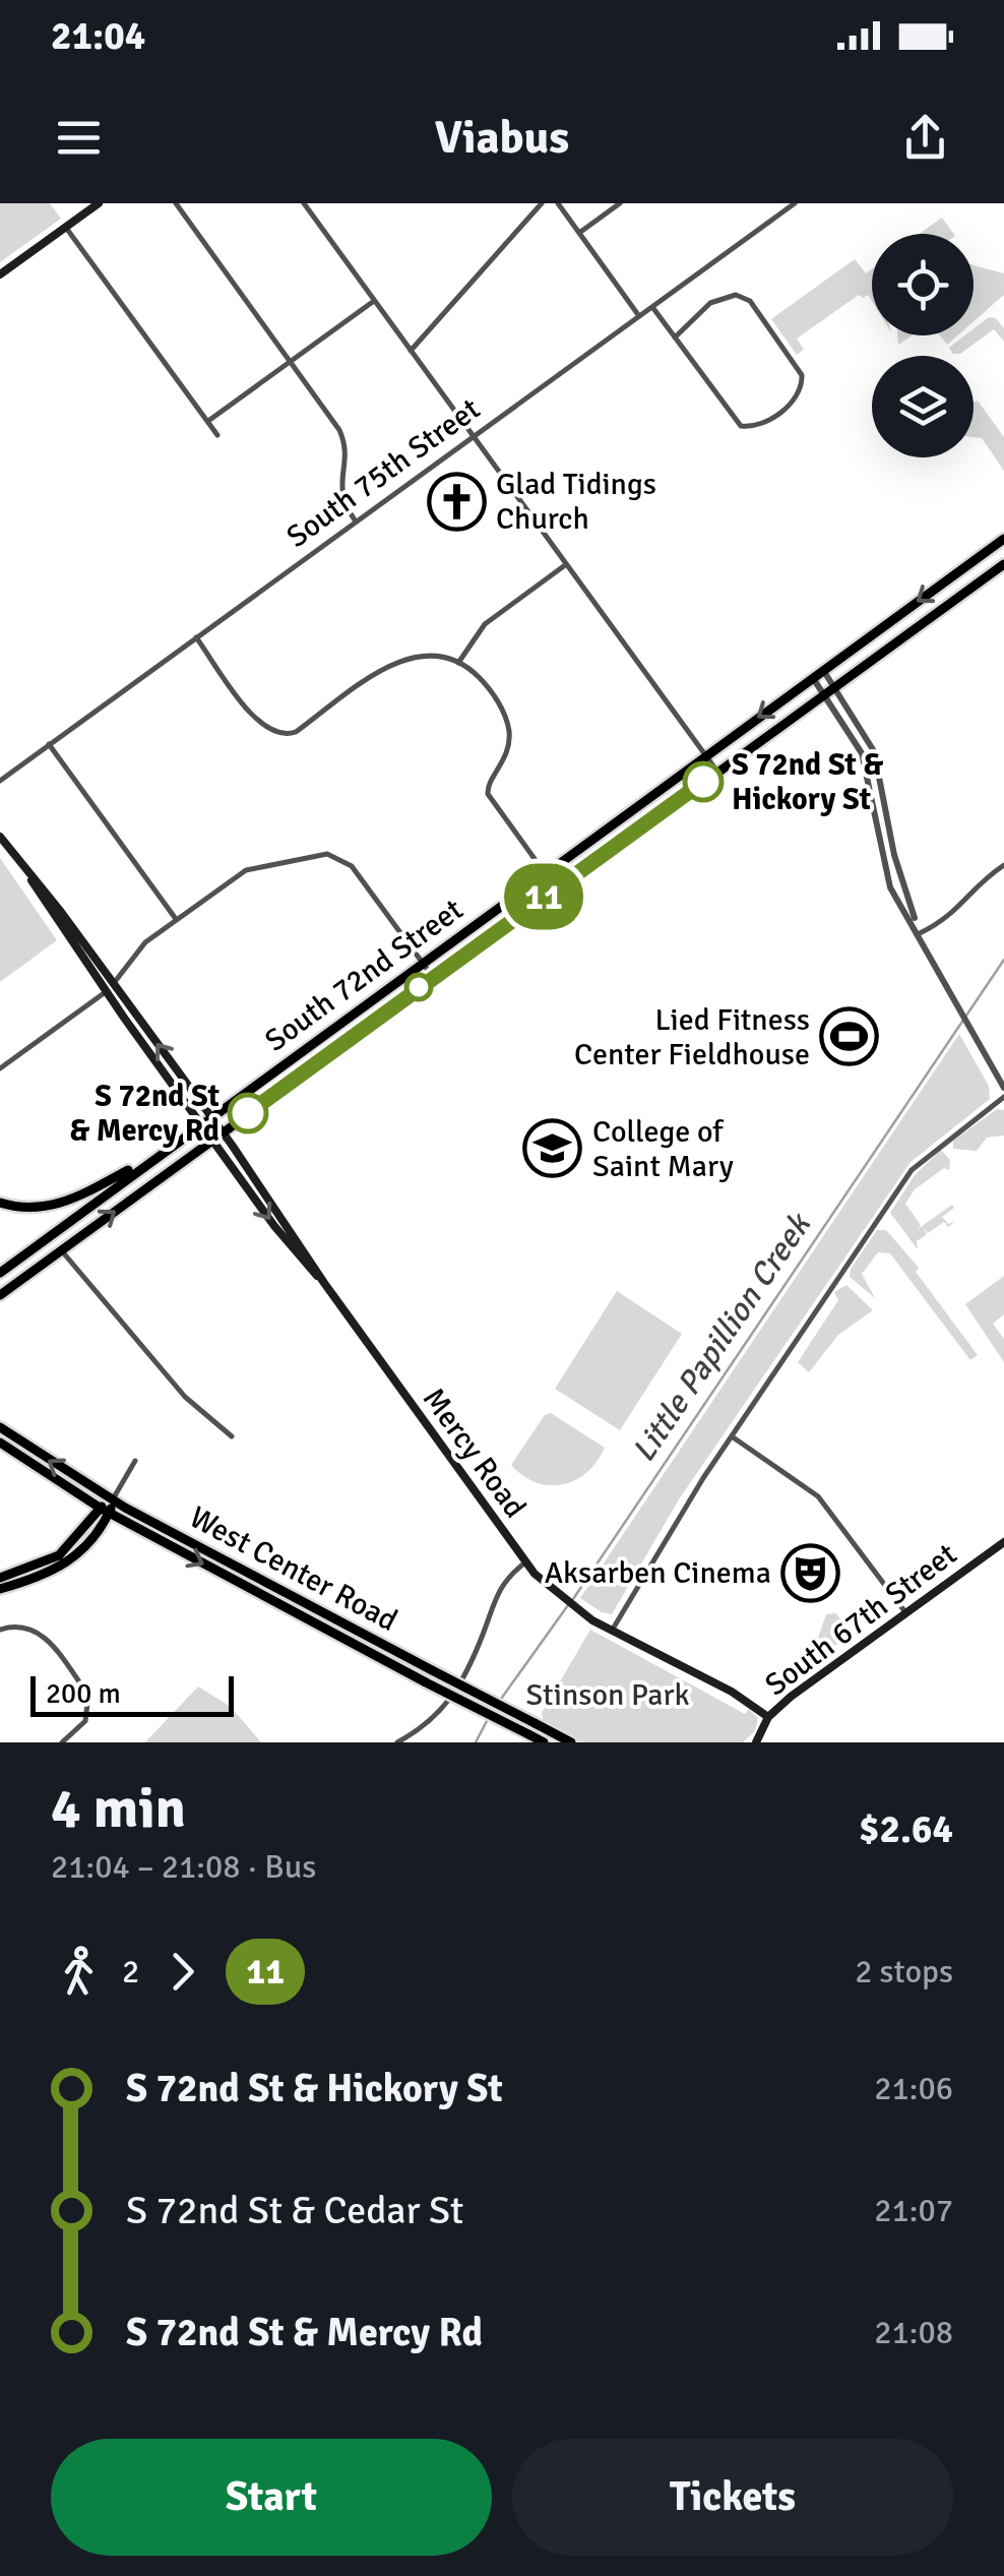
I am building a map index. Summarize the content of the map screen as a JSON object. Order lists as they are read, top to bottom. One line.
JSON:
{"streets":{"main road":["South 72nd Street","Mercy Road","West Center Road","South 67th Street"],"street":["South 75th Street"]},"crossings":[["South 72nd Street","Mercy Road"],["Mercy Road","South 67th Street"]],"water":["Little Papillion Creek"],"parks":["Stinson Park"],"places":{"church":["Glad Tidings Church"],"other":["S 72nd St & Hickory St","S 72nd St & Mercy Rd"],"sports":["Lied Fitness Center Fieldhouse"],"school or university":["College of Saint Mary"],"theatre":["Aksarben Cinema"]},"lines":["bus line 11"],"scale_bar":"200 m","page":{"status":"21:04","header":"Viabus","on_map":"11","scale":"200 m","heading":["4 min","21:04 – 21:08 · Bus","$2.64"],"legs":["2","11","2 stops"],"list":[{"name":"S 72nd St & Hickory St","value":"21:06"},{"name":"S 72nd St & Cedar St","value":"21:07"},{"name":"S 72nd St & Mercy Rd","value":"21:08"}],"buttons":["Start","Tickets"]}}
